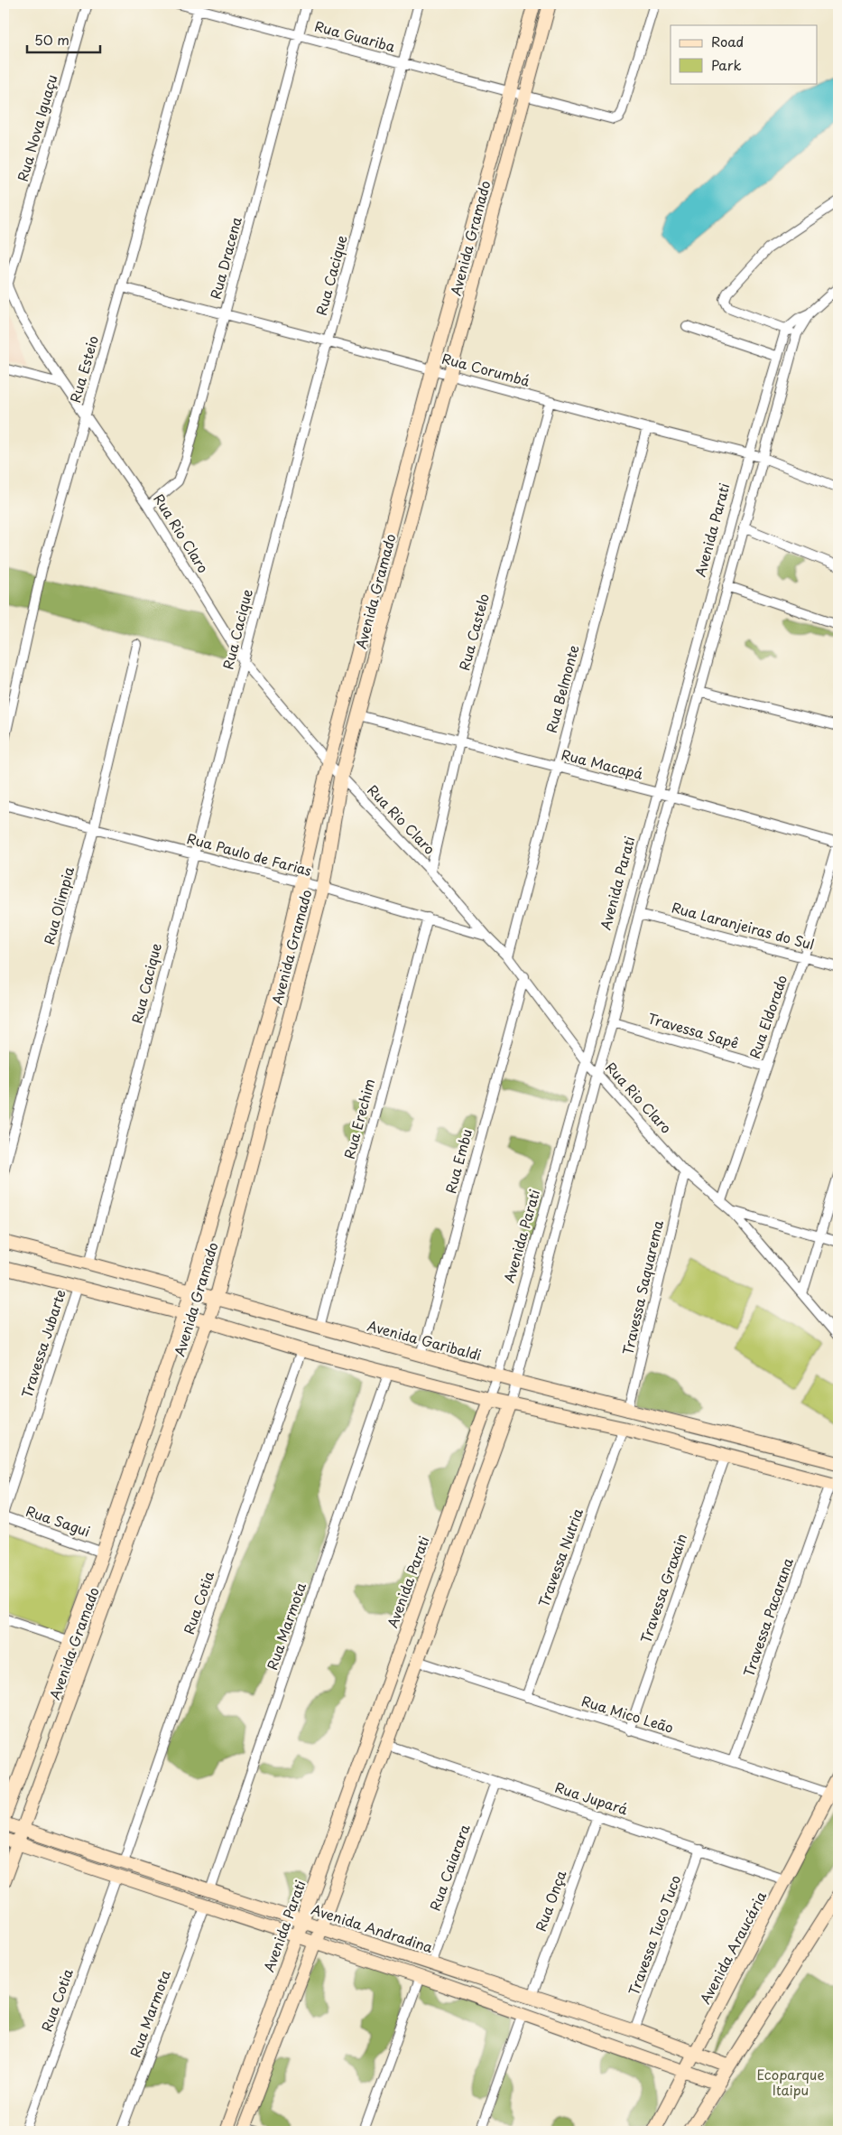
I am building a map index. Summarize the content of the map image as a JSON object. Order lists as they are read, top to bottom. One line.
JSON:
{"streets":{"street":["Rua Guariba","Rua Nova Iguaçu","Avenida Gramado","Rua Dracena","Rua Cacique","Rua Esteio","Rua Corumbá","Avenida Parati","Rua Rio Claro","Rua Castelo","Rua Belmonte","Rua Macapá","Rua Paulo de Farias","Rua Olimpia","Rua Laranjeiras do Sul","Rua Eldorado","Travessa Sapê","Rua Erechim","Rua Embu","Travessa Saquarema","Avenida Garibaldi","Travessa Jubarte","Rua Sagui","Travessa Nutria","Travessa Graxain","Rua Cotia","Travessa Pacarana","Rua Marmota","Rua Mico Leão","Rua Jupará","Rua Caiarara","Rua Onça","Avenida Andradina","Travessa Tuco Tuco","Avenida Araucária"]},"crossings":[["Rua Guariba","Avenida Gramado"],["Rua Guariba","Rua Dracena"],["Rua Guariba","Rua Cacique"],["Rua Guariba","Rua Esteio"],["Rua Nova Iguaçu","Rua Rio Claro"],["Avenida Gramado","Rua Corumbá"],["Avenida Gramado","Rua Rio Claro"],["Avenida Gramado","Rua Macapá"],["Avenida Gramado","Rua Paulo de Farias"],["Avenida Gramado","Avenida Garibaldi"],["Avenida Gramado","Rua Sagui"],["Avenida Gramado","Avenida Andradina"],["Rua Dracena","Rua Corumbá"],["Rua Dracena","Rua Rio Claro"],["Rua Cacique","Rua Corumbá"],["Rua Cacique","Rua Rio Claro"],["Rua Cacique","Rua Paulo de Farias"],["Rua Cacique","Avenida Garibaldi"],["Rua Esteio","Rua Corumbá"],["Rua Esteio","Rua Rio Claro"],["Rua Corumbá","Avenida Parati"],["Rua Corumbá","Rua Castelo"],["Rua Corumbá","Rua Belmonte"],["Avenida Parati","Rua Rio Claro"],["Avenida Parati","Rua Macapá"],["Avenida Parati","Rua Laranjeiras do Sul"],["Avenida Parati","Travessa Sapê"],["Avenida Parati","Avenida Garibaldi"],["Avenida Parati","Rua Mico Leão"],["Avenida Parati","Rua Jupará"],["Avenida Parati","Avenida Andradina"],["Rua Rio Claro","Rua Castelo"],["Rua Rio Claro","Rua Belmonte"],["Rua Rio Claro","Rua Paulo de Farias"],["Rua Rio Claro","Rua Eldorado"],["Rua Rio Claro","Rua Embu"],["Rua Rio Claro","Travessa Saquarema"],["Rua Castelo","Rua Macapá"],["Rua Belmonte","Rua Macapá"],["Rua Macapá","Rua Eldorado"],["Rua Paulo de Farias","Rua Olimpia"],["Rua Paulo de Farias","Rua Erechim"],["Rua Laranjeiras do Sul","Rua Eldorado"],["Rua Eldorado","Travessa Sapê"],["Rua Erechim","Avenida Garibaldi"],["Rua Embu","Avenida Garibaldi"],["Travessa Saquarema","Avenida Garibaldi"],["Travessa Nutria","Rua Mico Leão"],["Travessa Graxain","Rua Mico Leão"],["Rua Cotia","Avenida Andradina"],["Travessa Pacarana","Rua Mico Leão"],["Rua Marmota","Avenida Andradina"],["Rua Mico Leão","Avenida Araucária"],["Rua Jupará","Rua Caiarara"],["Rua Jupará","Rua Onça"],["Rua Jupará","Travessa Tuco Tuco"],["Rua Jupará","Avenida Araucária"],["Rua Caiarara","Avenida Andradina"],["Rua Onça","Avenida Andradina"],["Avenida Andradina","Travessa Tuco Tuco"],["Avenida Andradina","Avenida Araucária"]],"parks":["Ecoparque Itaipu"],"legend":["Road","Park"],"scale_bar":"50 m"}
